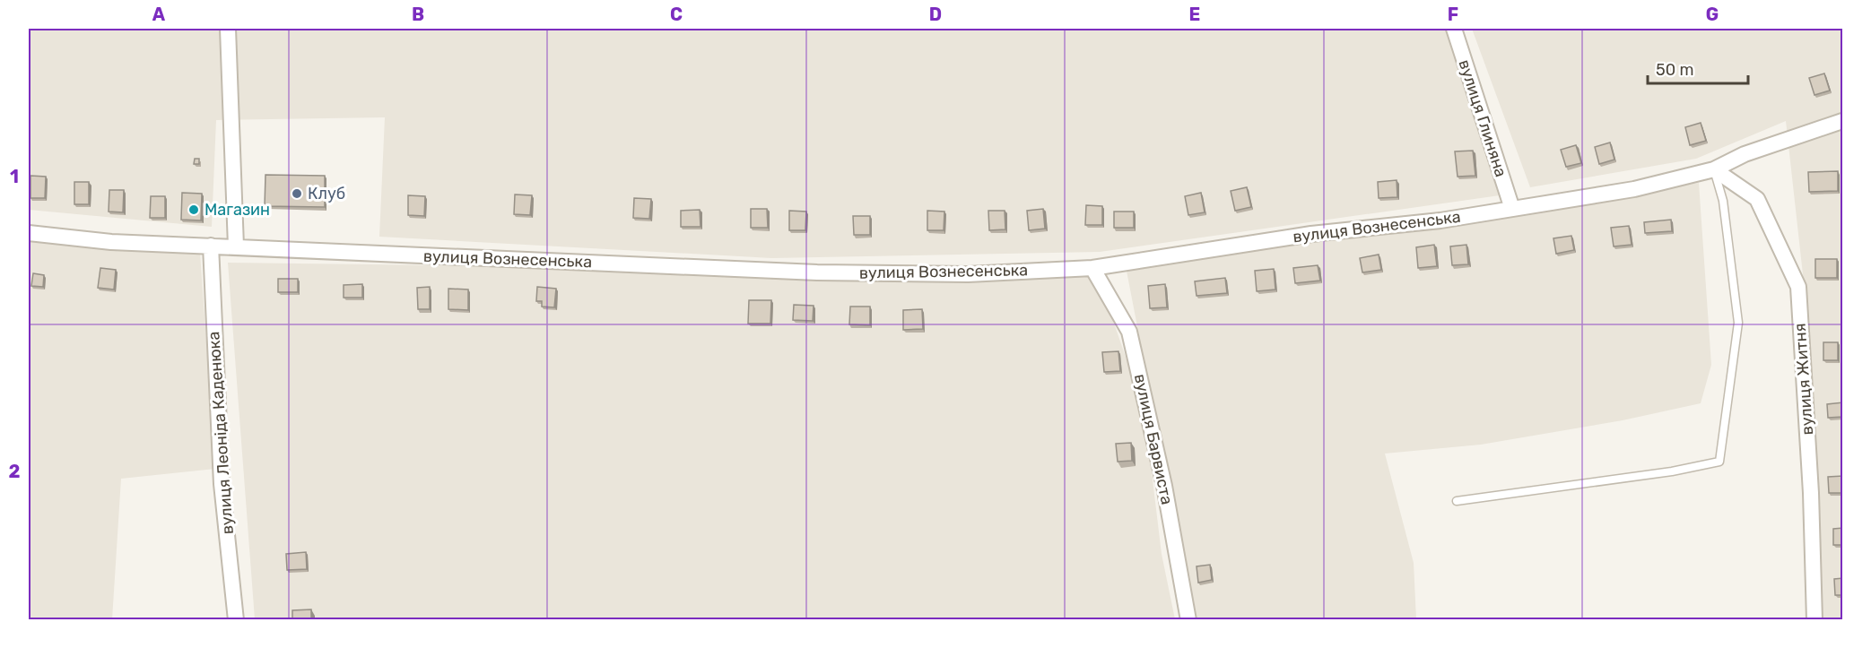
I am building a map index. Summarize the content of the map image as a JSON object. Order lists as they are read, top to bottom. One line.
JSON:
{"streets":{"street":["вулиця Глиняна","вулиця Вознесенська","вулиця Житня","вулиця Леоніда Каденюка","вулиця Барвиста"]},"crossings":[["вулиця Глиняна","вулиця Вознесенська"],["вулиця Вознесенська","вулиця Житня"],["вулиця Вознесенська","вулиця Леоніда Каденюка"],["вулиця Вознесенська","вулиця Барвиста"]],"places":["Клуб","Магазин"],"scale_bar":"50 m","grid":{"columns":["A","B","C","D","E","F","G"],"rows":["1","2"]}}
